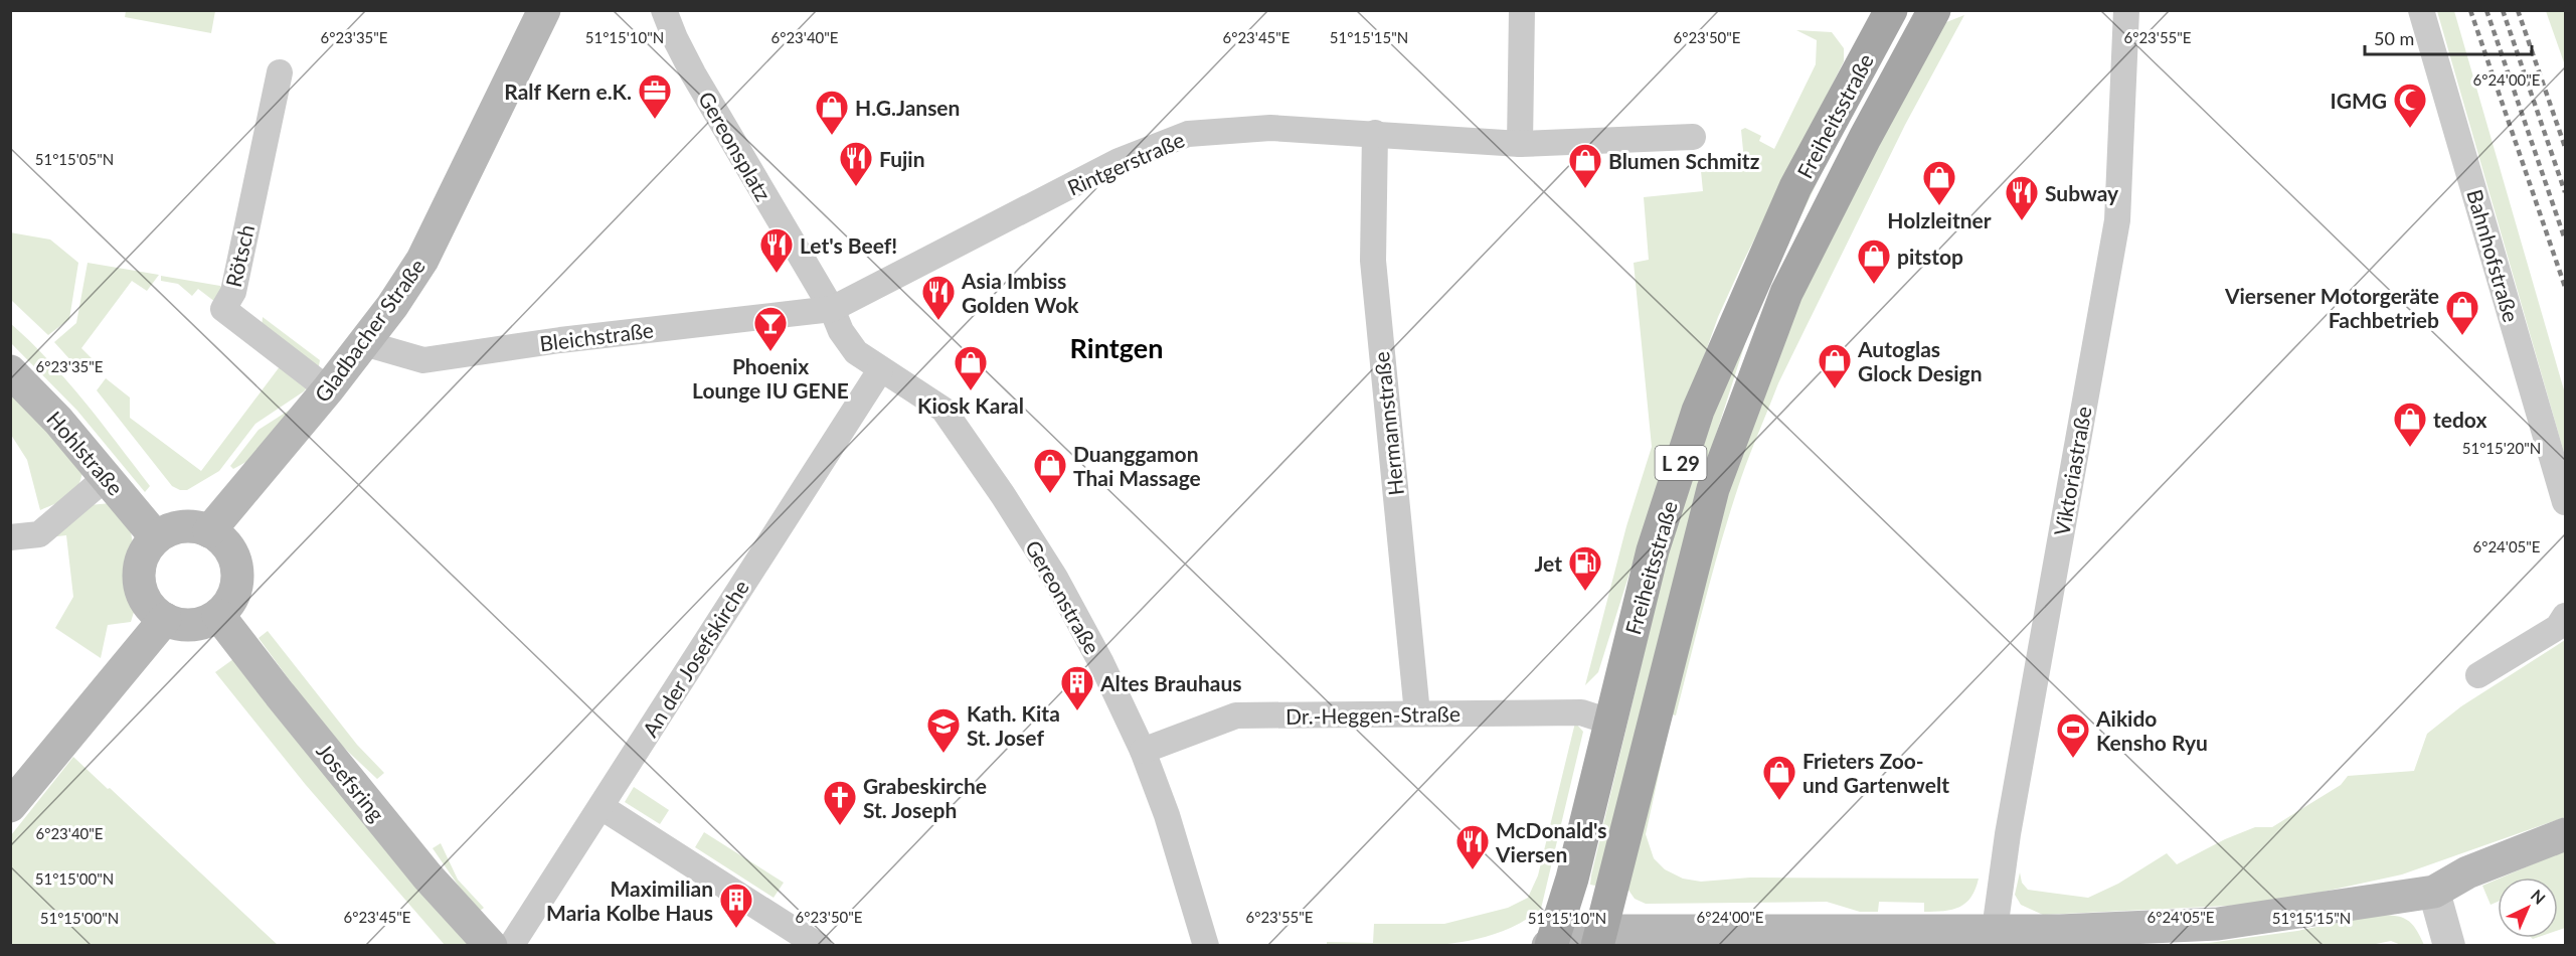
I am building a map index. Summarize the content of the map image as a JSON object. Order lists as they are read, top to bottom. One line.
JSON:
{"streets":{"main road":["Freiheitsstraße","Gladbacher Straße","Hohlstraße","L 29","Josefsring"],"street":["Gereonsplatz","Rintgerstraße","Rötsch","Bahnhofstraße","Bleichstraße","Hermannstraße","Viktoriastraße","Gereonstraße","An der Josefskirche","Dr.-Heggen-Straße"]},"crossings":[["Freiheitsstraße","Dr.-Heggen-Straße"],["Gereonsplatz","Rintgerstraße"],["Gereonsplatz","Bleichstraße"],["Gereonsplatz","Gereonstraße"],["Rintgerstraße","Bleichstraße"],["Rintgerstraße","Hermannstraße"],["Rintgerstraße","Gereonstraße"],["Rötsch","Gladbacher Straße"],["Gladbacher Straße","Bleichstraße"],["Gladbacher Straße","Hohlstraße"],["Gladbacher Straße","Josefsring"],["Bleichstraße","Gereonstraße"],["Hermannstraße","Dr.-Heggen-Straße"],["Hohlstraße","Josefsring"],["Gereonstraße","An der Josefskirche"],["Gereonstraße","Dr.-Heggen-Straße"]],"districts":["Rintgen"],"places":{"office":["Ralf Kern e.K."],"mosque":["IGMG"],"shop":["H.G.Jansen","Blumen Schmitz","Holzleitner","pitstop","Viersener Motorgeräte Fachbetrieb","Autoglas Glock Design","Kiosk Karal","tedox","Duanggamon Thai Massage","Frieters Zoo- und Gartenwelt"],"restaurant":["Fujin","Subway","Let's Beef!","Asia Imbiss Golden Wok","McDonald's Viersen"],"bar":["Phoenix Lounge IU GENE"],"fuel station":["Jet"],"building":["Altes Brauhaus","Maximilian Maria Kolbe Haus"],"school or university":["Kath. Kita St. Josef"],"sports":["Aikido Kensho Ryu"],"church":["Grabeskirche St. Joseph"]},"scale_bar":"50 m","north":"top right","coordinates":["51°15'10\"N","51°15'15\"N","6°23'35\"E","6°23'40\"E","6°23'45\"E","6°23'50\"E","6°23'55\"E","6°24'00\"E","51°15'05\"N","51°15'20\"N","6°24'05\"E","51°15'00\"N"]}
